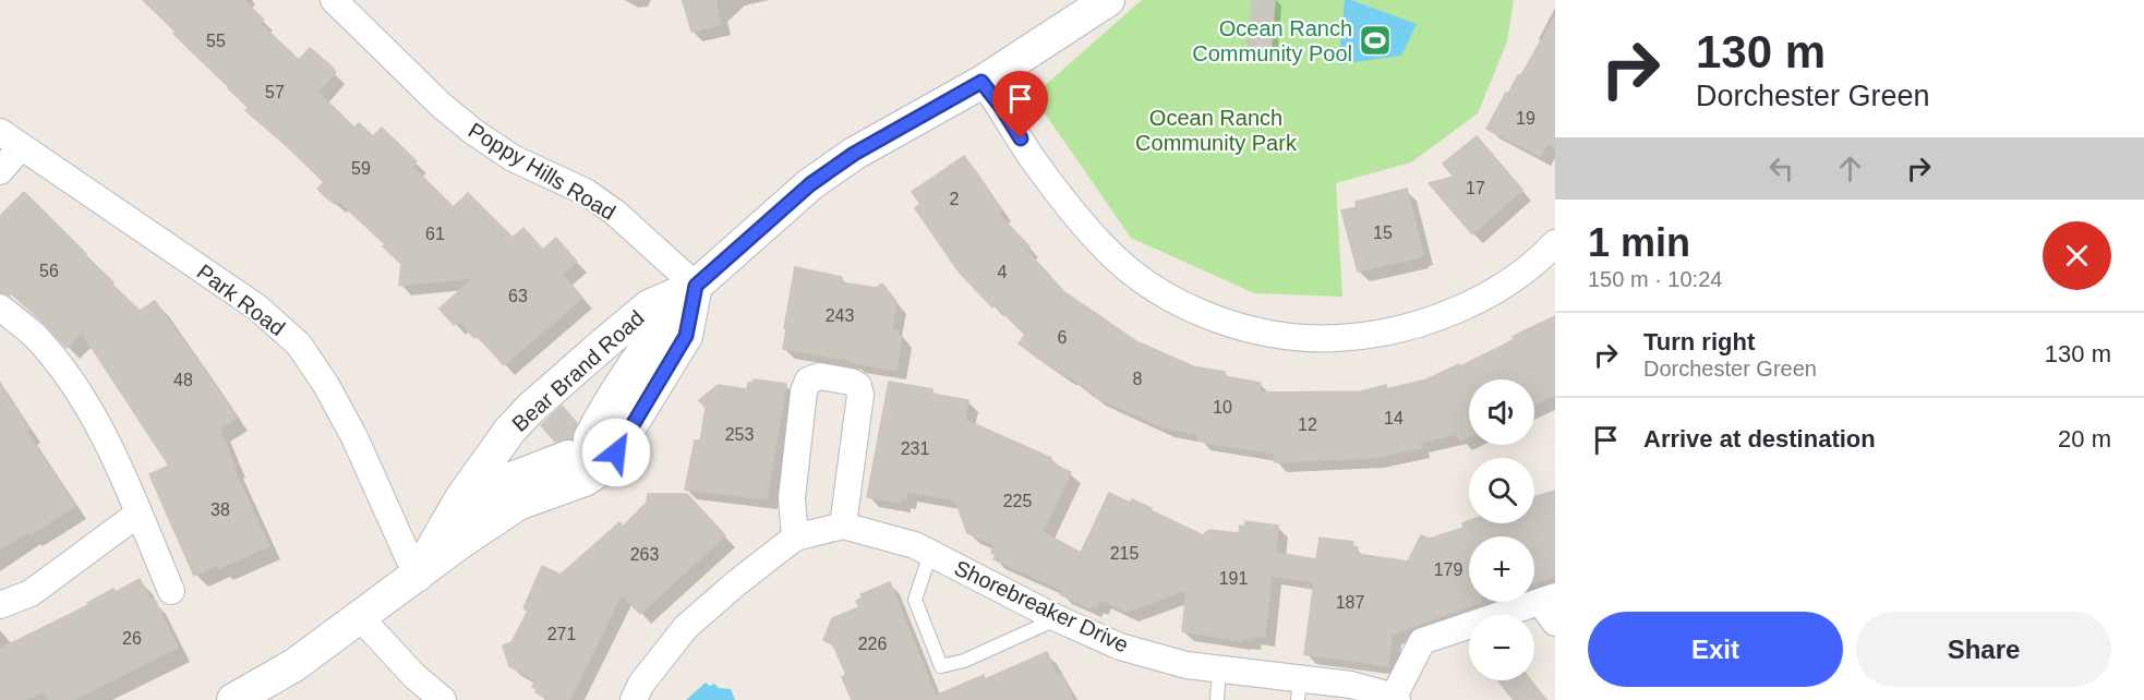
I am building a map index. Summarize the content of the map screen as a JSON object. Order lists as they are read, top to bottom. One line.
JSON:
{"streets":{"street":["Poppy Hills Road","Park Road","Bear Brand Road","Shorebreaker Drive"]},"crossings":[["Poppy Hills Road","Bear Brand Road"],["Park Road","Bear Brand Road"]],"parks":["Ocean Ranch Community Park"],"places":{"sports":["Ocean Ranch Community Pool"]},"house_numbers":["55","57","19","59","17","2","15","61","56","4","63","243","6","8","48","10","14","12","253","231","225","38","215","263","179","191","187","271","26","226"],"page":{"turn":["130 m","Dorchester Green"],"heading":["1 min","150 m · 10:24"],"list":[{"name":"Turn right","note":"Dorchester Green","value":"130 m"},{"name":"Arrive at destination","value":"20 m"}],"map_buttons":["+","−"],"buttons":["Exit","Share"]}}
